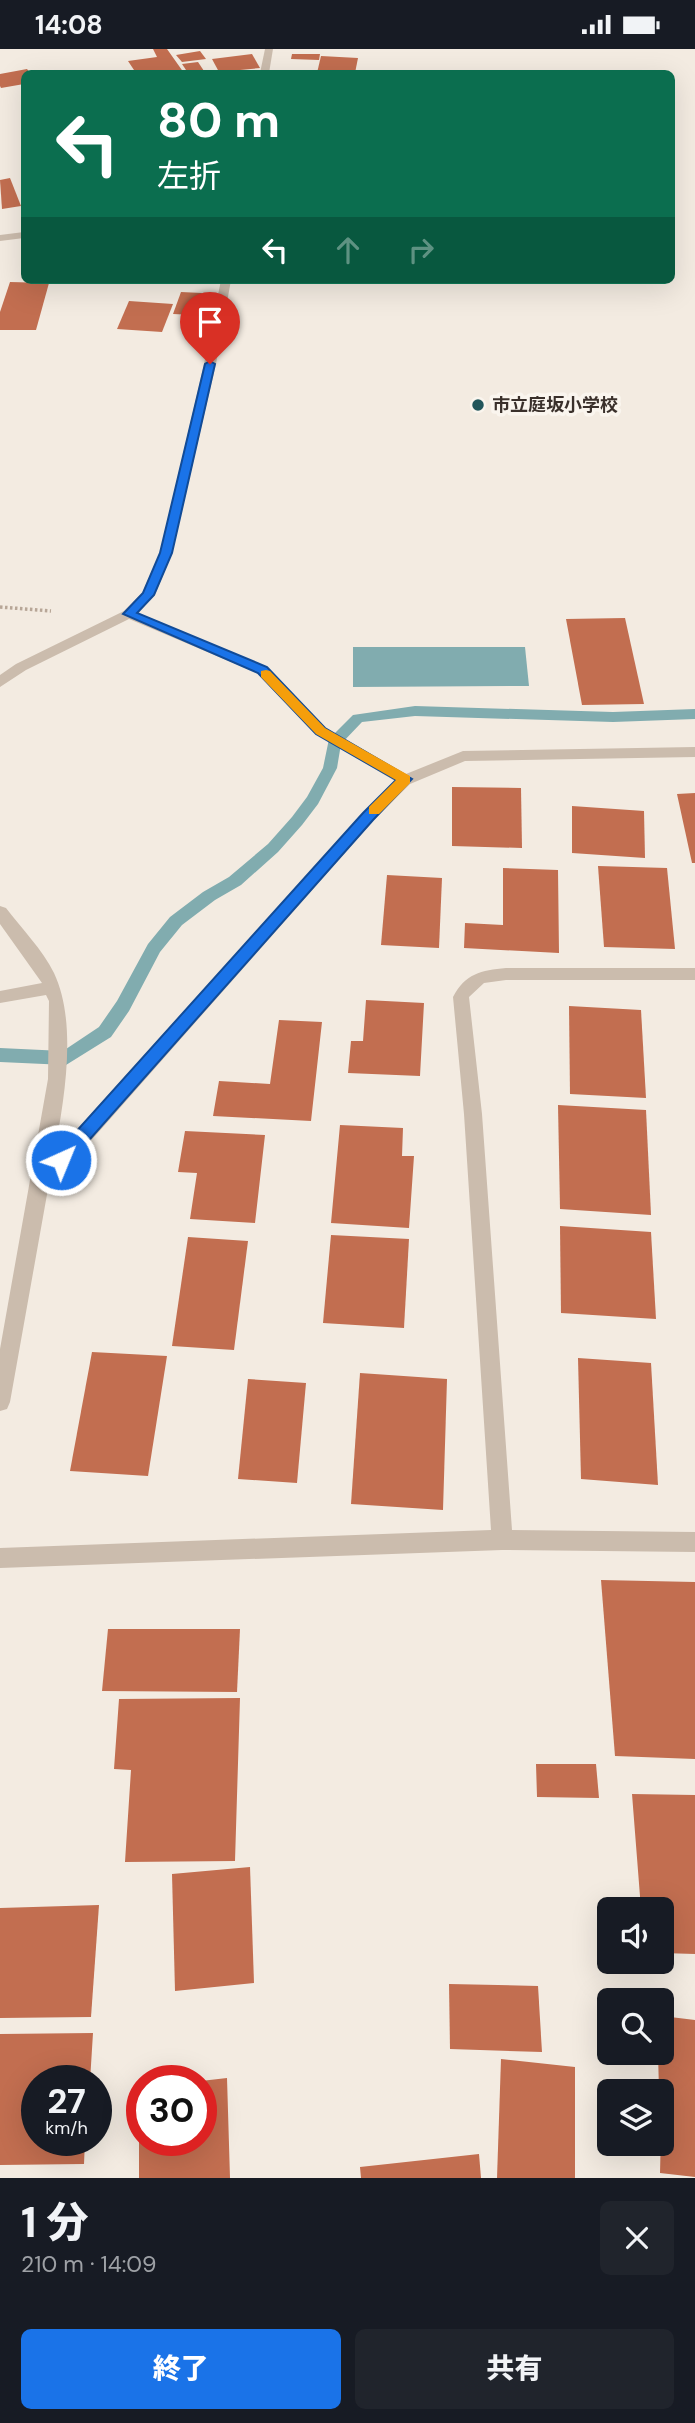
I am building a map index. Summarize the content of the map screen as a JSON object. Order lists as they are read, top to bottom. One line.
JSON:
{"places":["市立庭坂小学校"],"page":{"status":"14:08","turn":["80 m","左折"],"speed":"27 km/h","limit":"30","heading":["1 分","210 m · 14:09"],"buttons":["終了","共有"]}}
